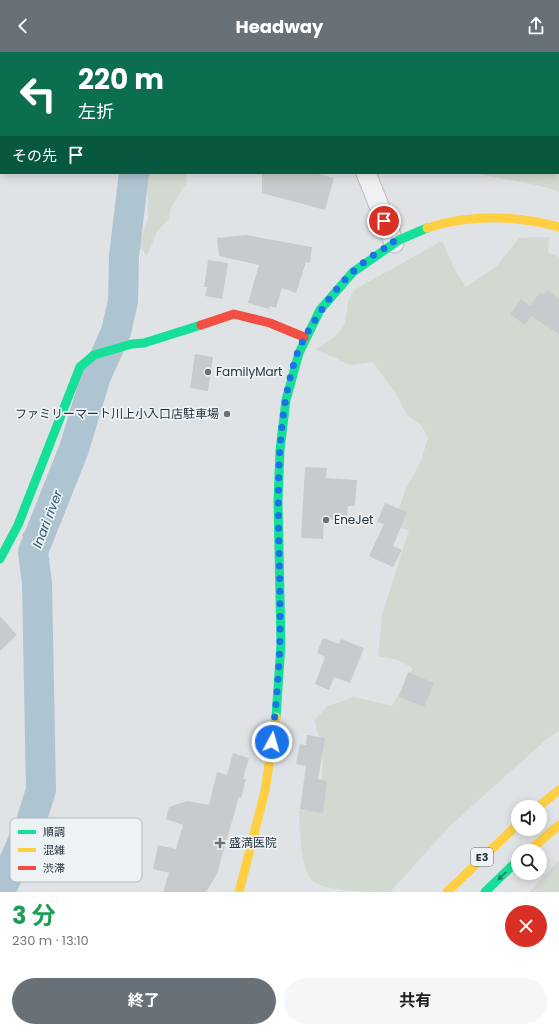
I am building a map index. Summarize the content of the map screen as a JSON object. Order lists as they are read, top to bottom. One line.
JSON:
{"streets":{"main road":["E3"]},"water":["Inari river"],"places":{"other":["FamilyMart","ファミリーマート川上小入口店駐車場","EneJet"],"health":["盛満医院"]},"legend":["順調","混雑","渋滞"],"page":{"header":"Headway","turn":["220 m","左折"],"then":"その先","heading":["3 分","230 m · 13:10"],"buttons":["終了","共有"]}}
